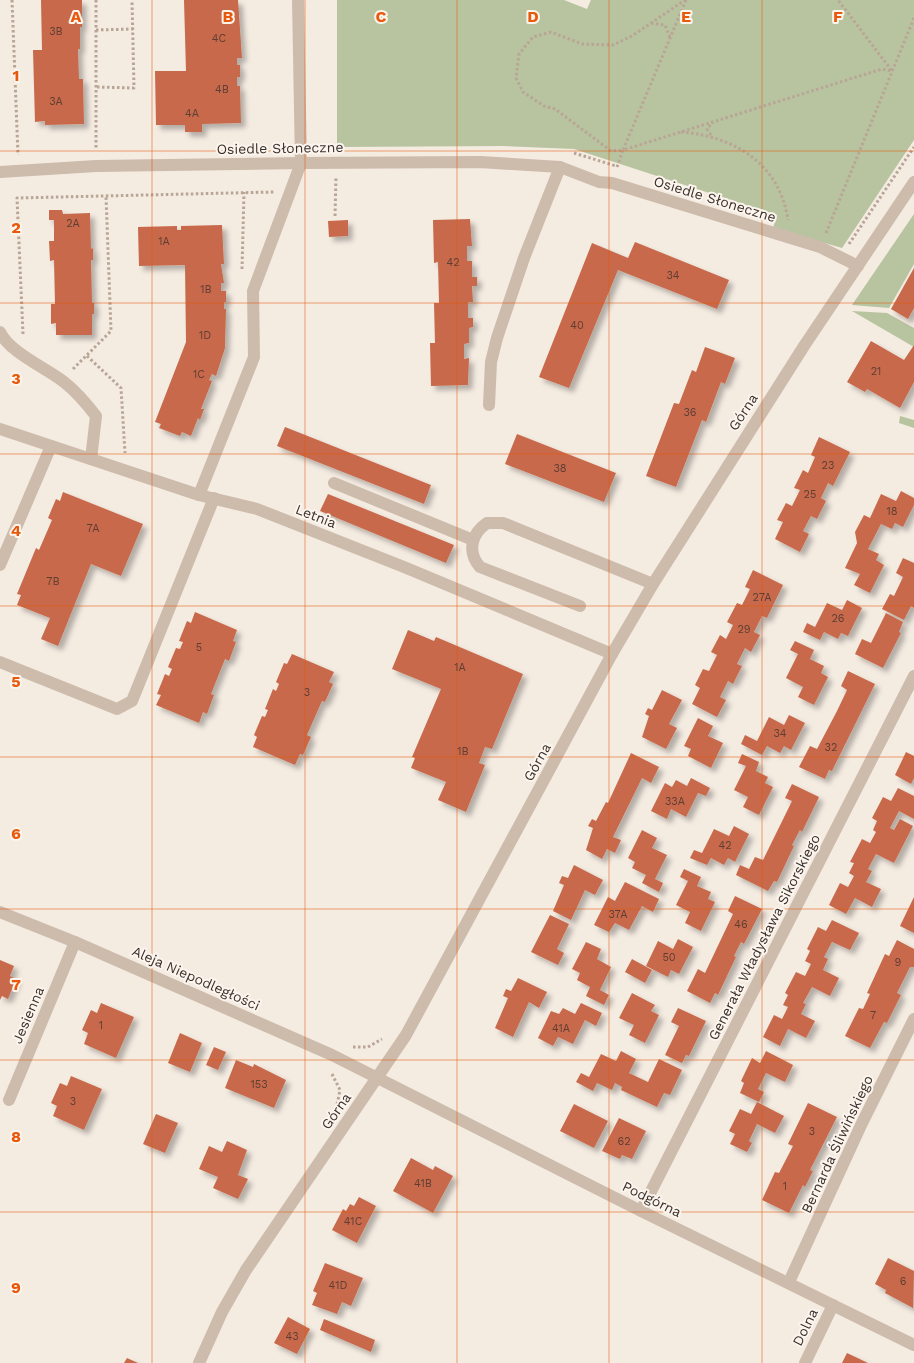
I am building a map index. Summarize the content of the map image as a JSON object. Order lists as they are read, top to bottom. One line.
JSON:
{"streets":{"street":["Osiedle Słoneczne","Górna","Letnia","Generała Władysława Sikorskiego","Aleja Niepodległości","Jesienna","Bernarda Śliwińskiego","Podgórna","Dolna"]},"crossings":[["Osiedle Słoneczne","Górna"],["Górna","Letnia"],["Górna","Aleja Niepodległości"],["Górna","Podgórna"],["Generała Władysława Sikorskiego","Podgórna"],["Aleja Niepodległości","Jesienna"],["Aleja Niepodległości","Podgórna"],["Bernarda Śliwińskiego","Podgórna"],["Podgórna","Dolna"]],"house_numbers":["3B","4C","4B","3A","4A","2A","1A","42","34","1B","40","1D","21","1C","36","23","38","25","18","7A","7B","27A","26","29","5","1A","3","34","32","1B","33A","42","37A","46","50","9","7","1","41A","153","3","3","62","41B","1","41C","6","41D","43"],"grid":{"columns":["A","B","C","D","E","F"],"rows":["1","2","3","4","5","6","7","8","9"]}}
